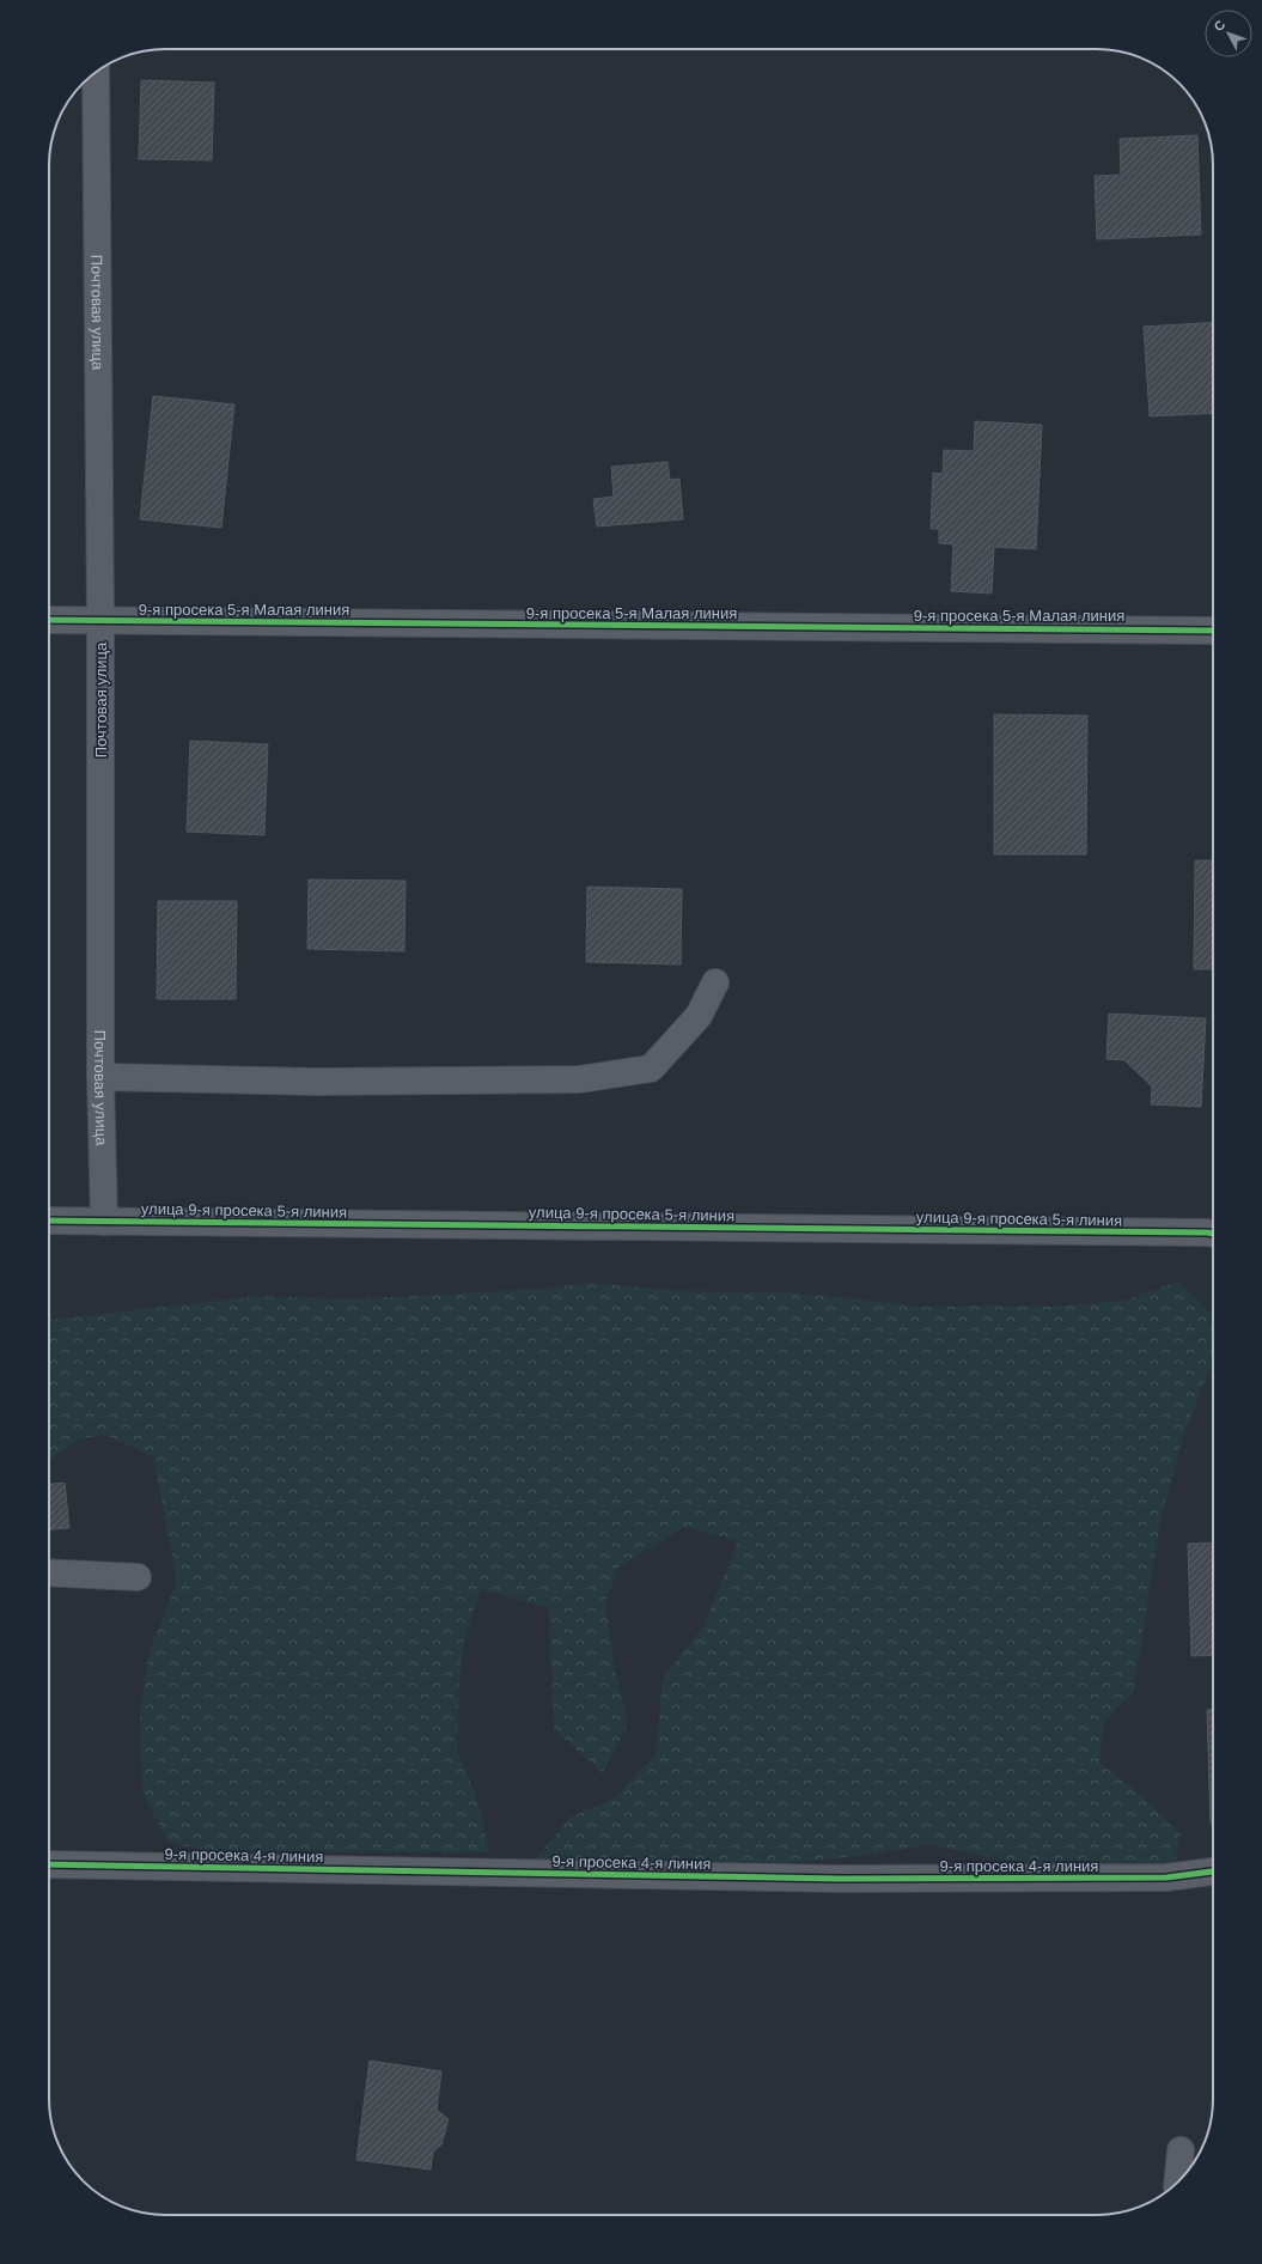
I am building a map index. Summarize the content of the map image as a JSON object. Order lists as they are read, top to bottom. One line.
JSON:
{"streets":{"street":["Почтовая улица","9-я просека 5-я Малая линия","улица 9-я просека 5-я линия","9-я просека 4-я линия"]},"crossings":[["Почтовая улица","9-я просека 5-я Малая линия"],["Почтовая улица","улица 9-я просека 5-я линия"]],"north":"top left"}
